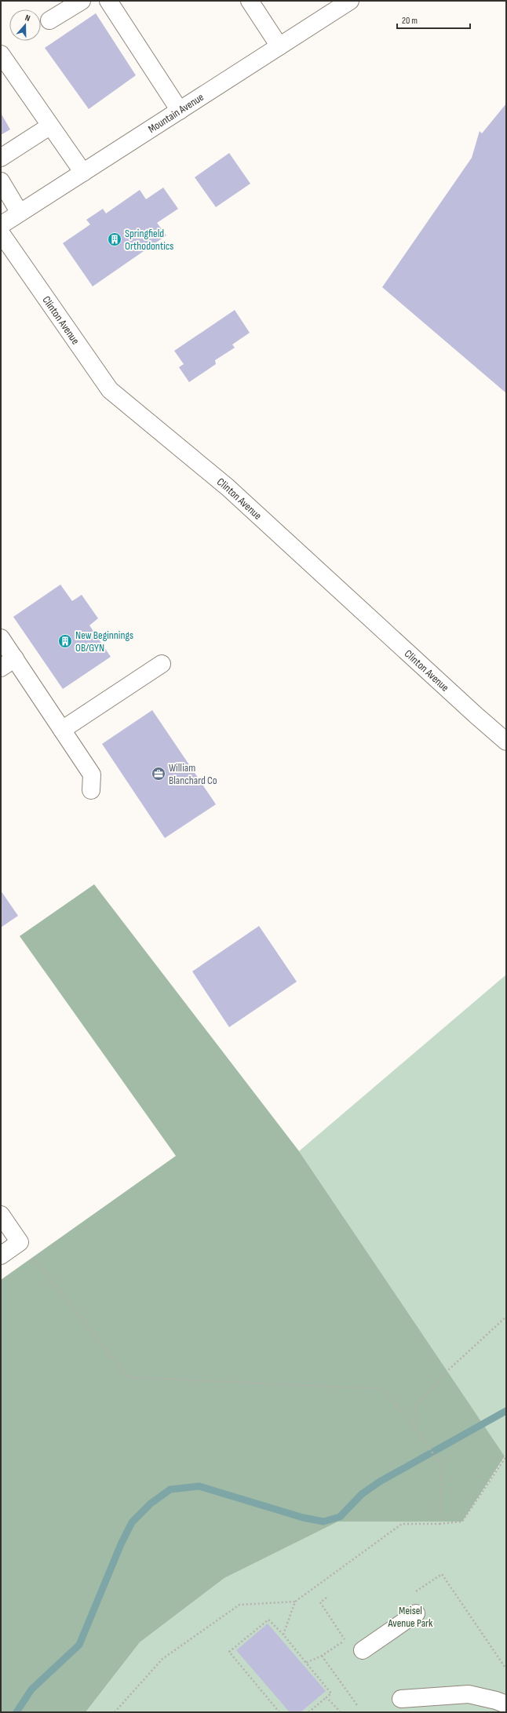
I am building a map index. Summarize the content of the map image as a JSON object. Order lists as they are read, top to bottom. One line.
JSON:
{"streets":{"street":["Mountain Avenue","Clinton Avenue"]},"parks":["Meisel Avenue Park"],"places":{"building":["Springfield Orthodontics","New Beginnings OB/GYN"],"office":["William Blanchard Co"]},"scale_bar":"20 m","north":"top"}
